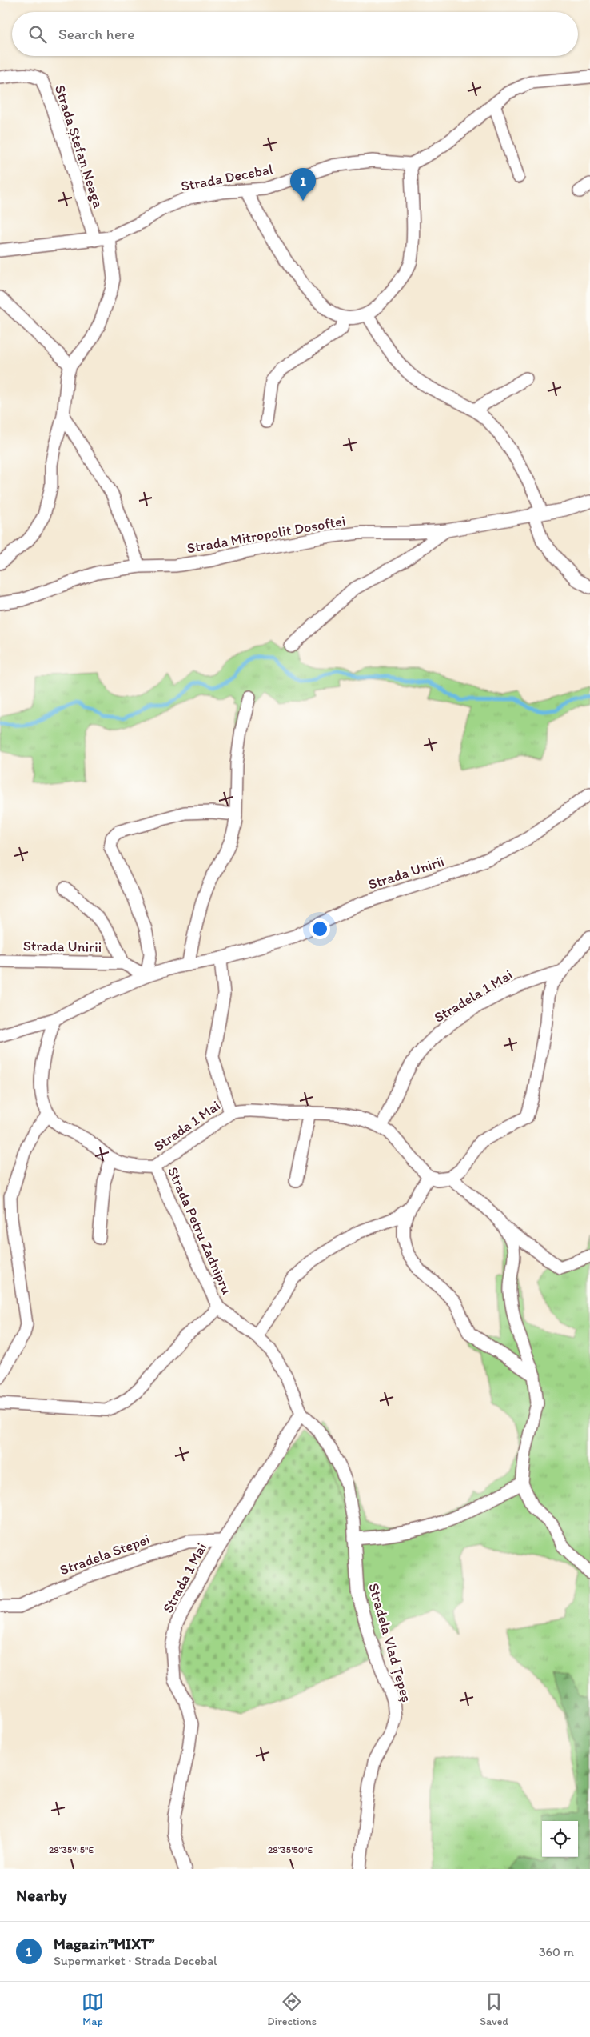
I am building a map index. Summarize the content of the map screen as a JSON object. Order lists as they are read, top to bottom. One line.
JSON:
{"streets":{"street":["Strada Ștefan Neaga","Strada Decebal","Strada Mitropolit Dosoftei","Strada Unirii","Stradela 1 Mai","Strada 1 Mai","Strada Petru Zadnipru","Stradela Stepei","Stradela Vlad Țepeș"]},"crossings":[["Strada Ștefan Neaga","Strada Decebal"],["Stradela 1 Mai","Strada 1 Mai"],["Strada 1 Mai","Strada Petru Zadnipru"],["Strada 1 Mai","Stradela Stepei"]],"page":{"search":"Search here","pins":"1","heading":"Nearby","list":[{"mark":"1","name":"Magazin”MIXT”","note":"Supermarket · Strada Decebal","value":"360 m"}],"nav":["Map","Directions","Saved"]},"coordinates":["28°35'45\"E","28°35'50\"E"]}
